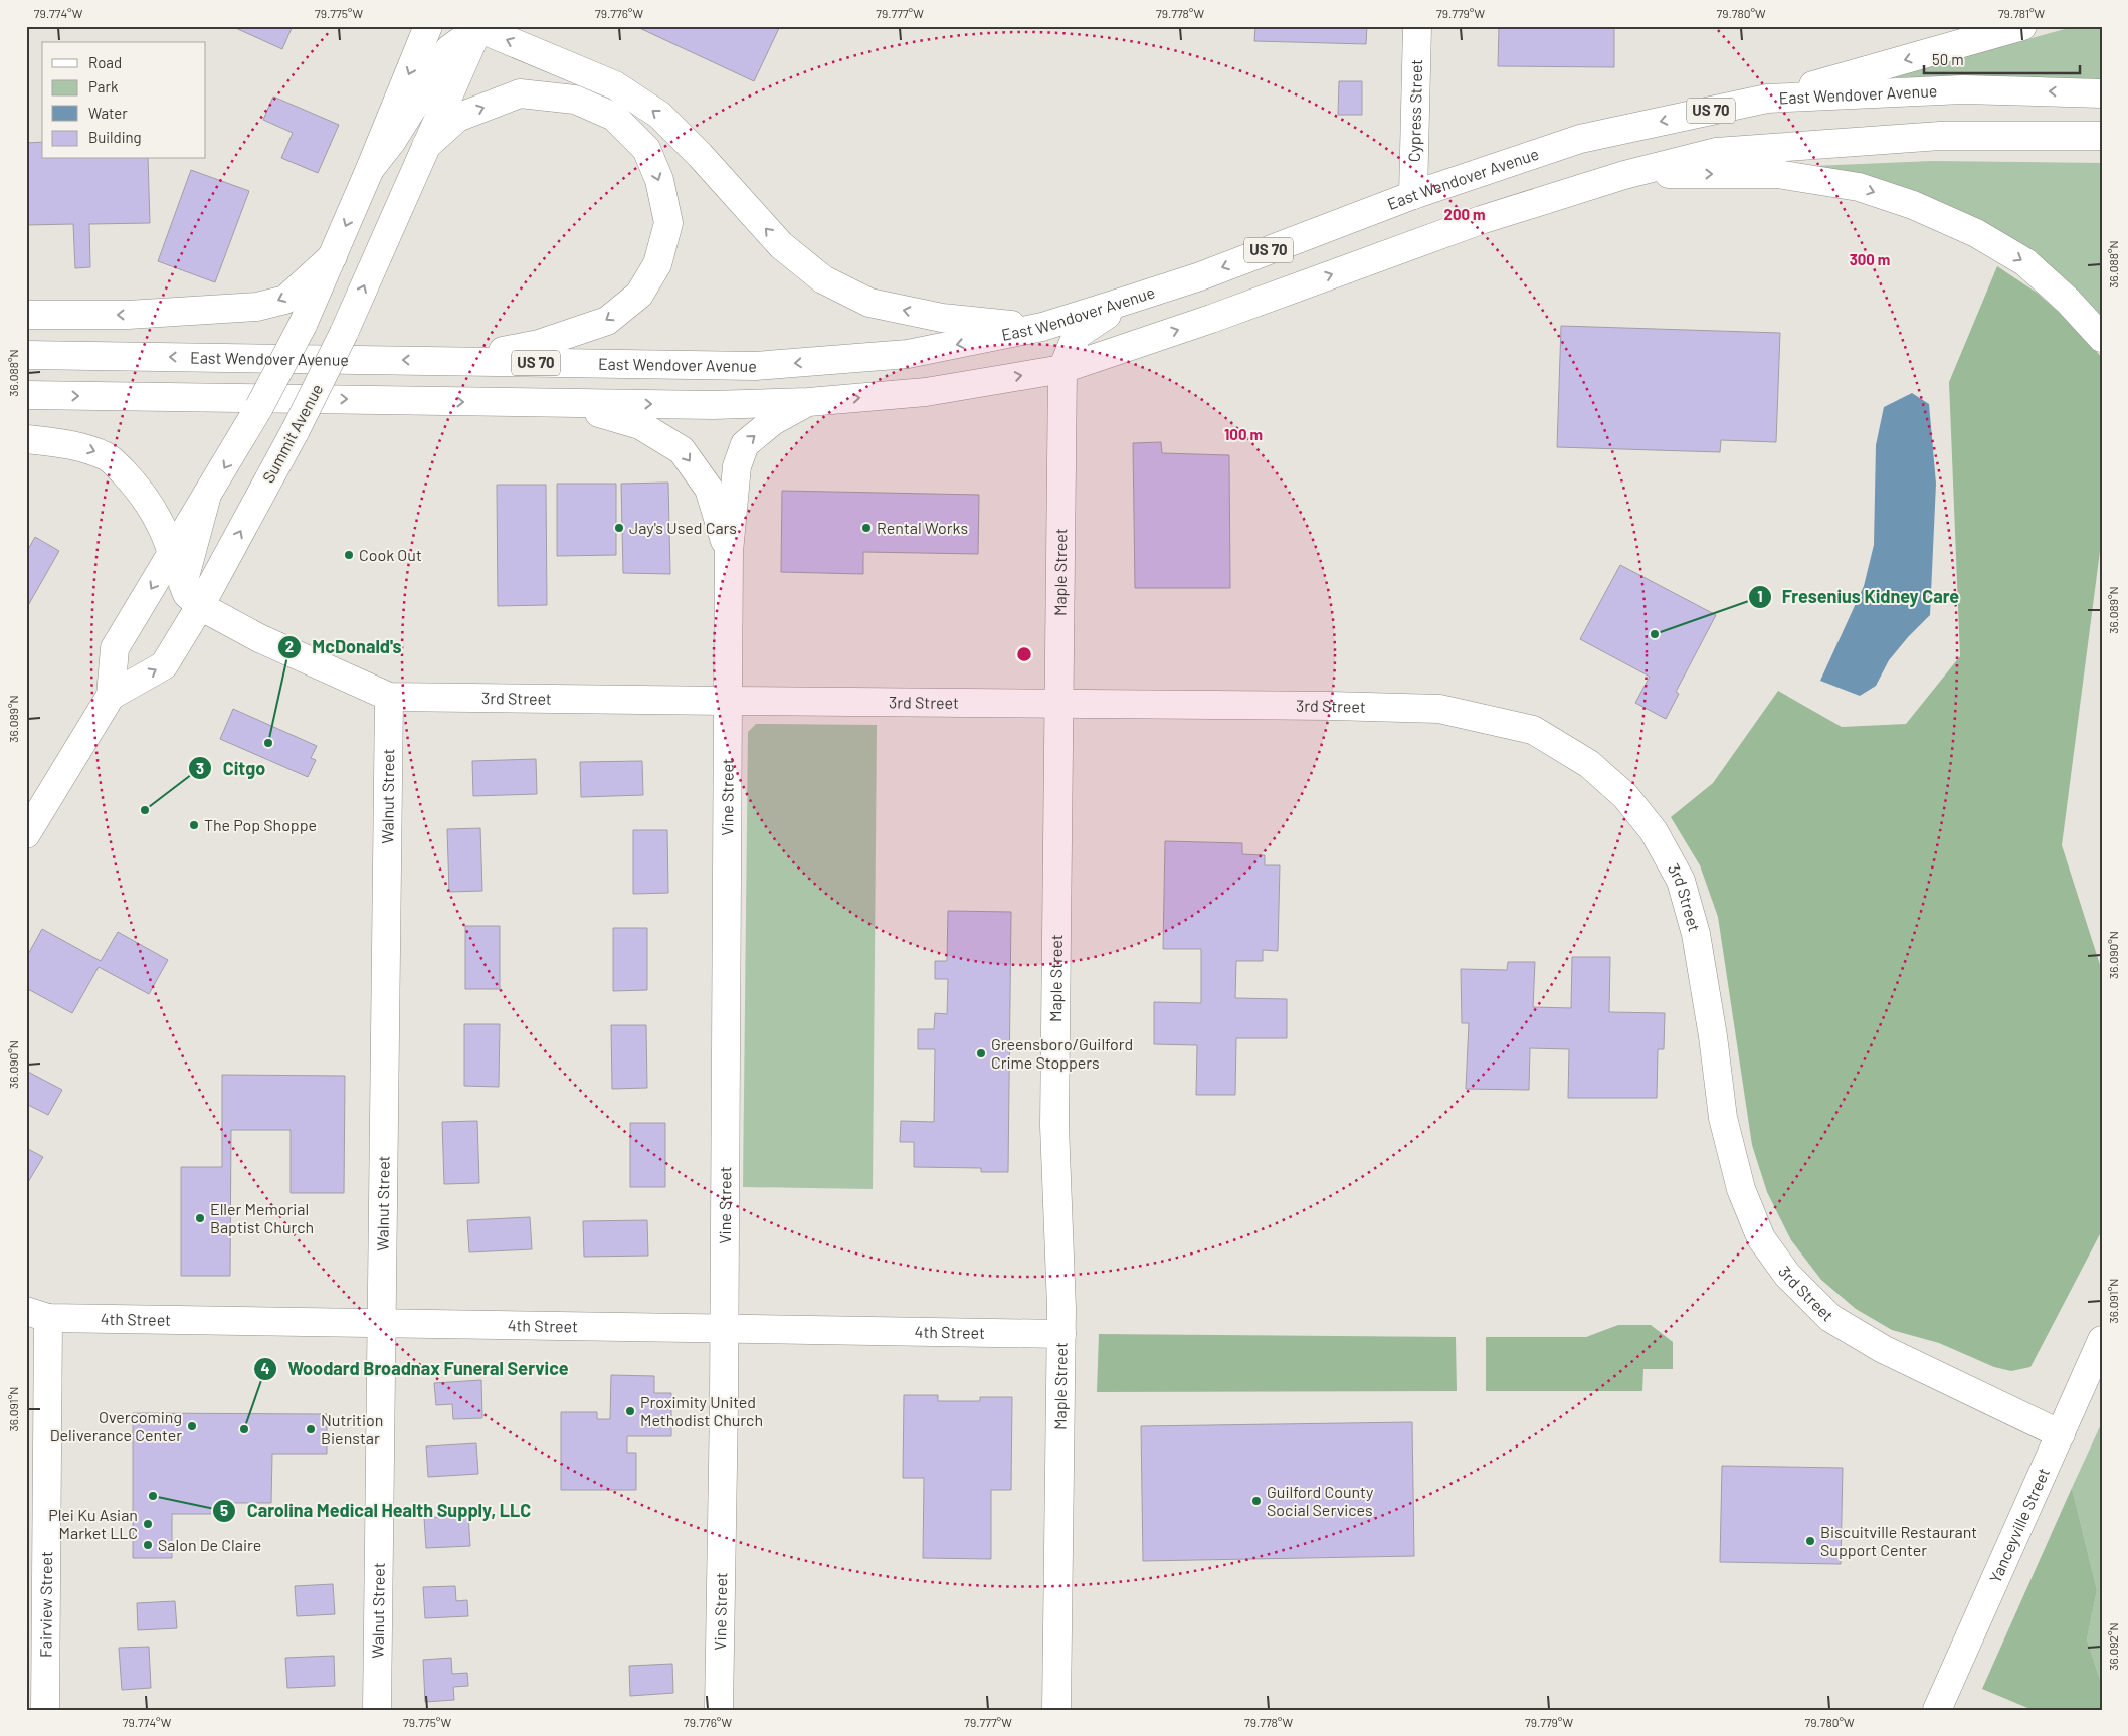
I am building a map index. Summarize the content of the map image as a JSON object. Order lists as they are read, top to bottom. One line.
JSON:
{"streets":{"main road":["East Wendover Avenue","Cypress Street","US 70","Summit Avenue","Maple Street","3rd Street","Walnut Street","Vine Street","4th Street","Yanceyville Street","Fairview Street"]},"crossings":[["East Wendover Avenue","Cypress Street"],["Summit Avenue","3rd Street"],["Maple Street","3rd Street"],["Maple Street","4th Street"],["3rd Street","Walnut Street"],["3rd Street","Vine Street"],["3rd Street","Yanceyville Street"],["Walnut Street","4th Street"],["Vine Street","4th Street"],["4th Street","Fairview Street"]],"places":["Jay's Used Cars","Rental Works","Cook Out","Fresenius Kidney Care","McDonald's","Citgo","The Pop Shoppe","Greensboro/Guilford Crime Stoppers","Eller Memorial Baptist Church","Proximity United Methodist Church","Overcoming Deliverance Center","Woodard Broadnax Funeral Service","Nutrition Bienstar","Carolina Medical Health Supply, LLC","Guilford County Social Services","Plei Ku Asian Market LLC","Biscuitville Restaurant Support Center","Salon De Claire"],"legend":["Road","Park","Water","Building"],"scale_bar":"50 m","coordinates":["79.774°W","79.775°W","79.776°W","79.777°W","79.778°W","79.779°W","79.780°W","79.781°W","36.088°N","36.089°N","36.090°N","36.091°N","36.092°N"],"rings":["200 m","300 m","100 m"]}
